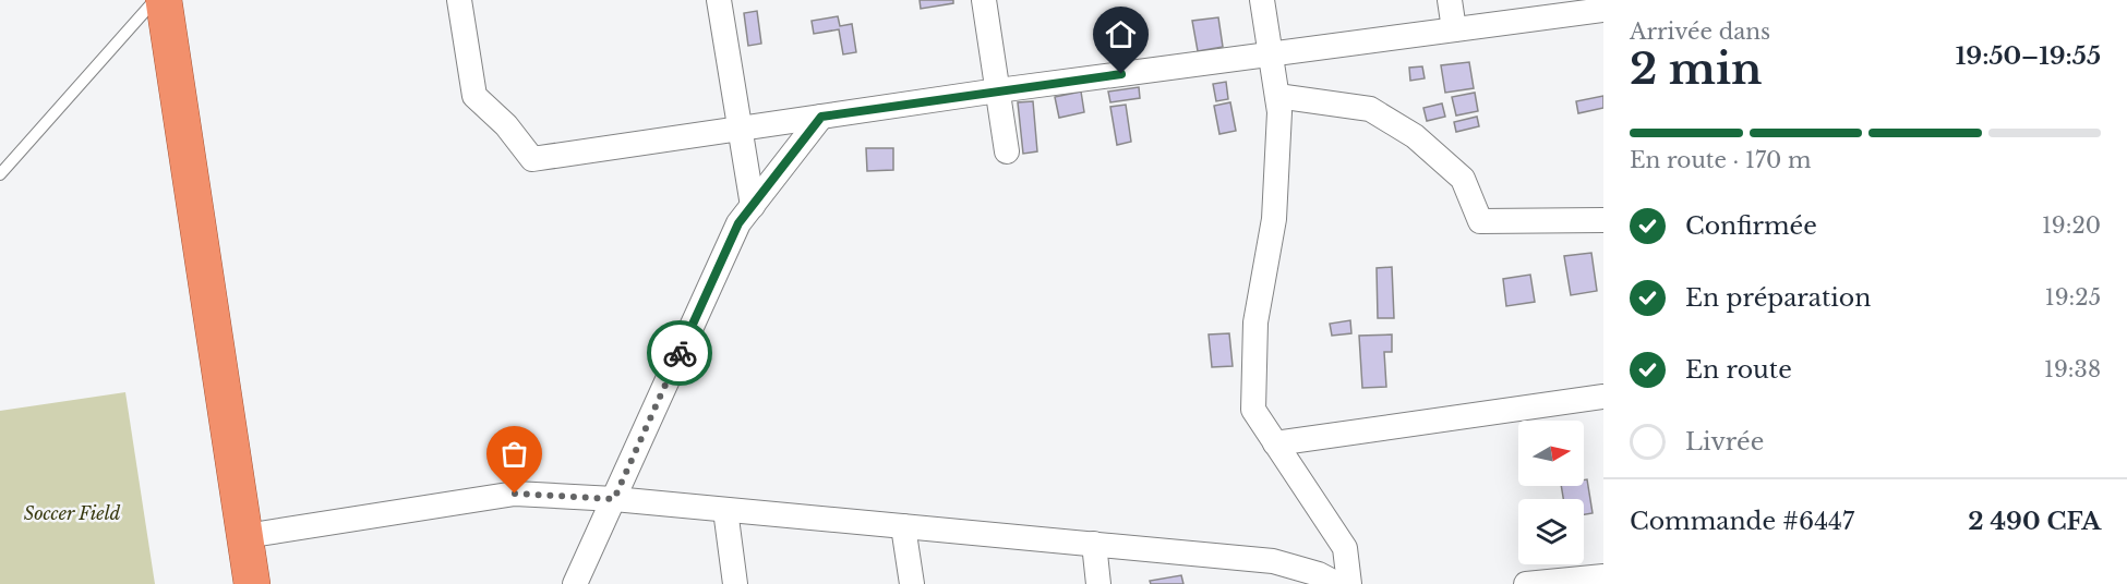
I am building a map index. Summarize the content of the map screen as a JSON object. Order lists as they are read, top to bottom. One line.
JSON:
{"parks":["Soccer Field"],"north":"right","page":{"heading":["2 min","Arrivée dans","19:50–19:55"],"panel":["Commande #6447","2 490 CFA"],"bar":"En route · 170 m","list":[["Confirmée","19:20"],["En préparation","19:25"],["En route","19:38"],"Livrée"]}}
